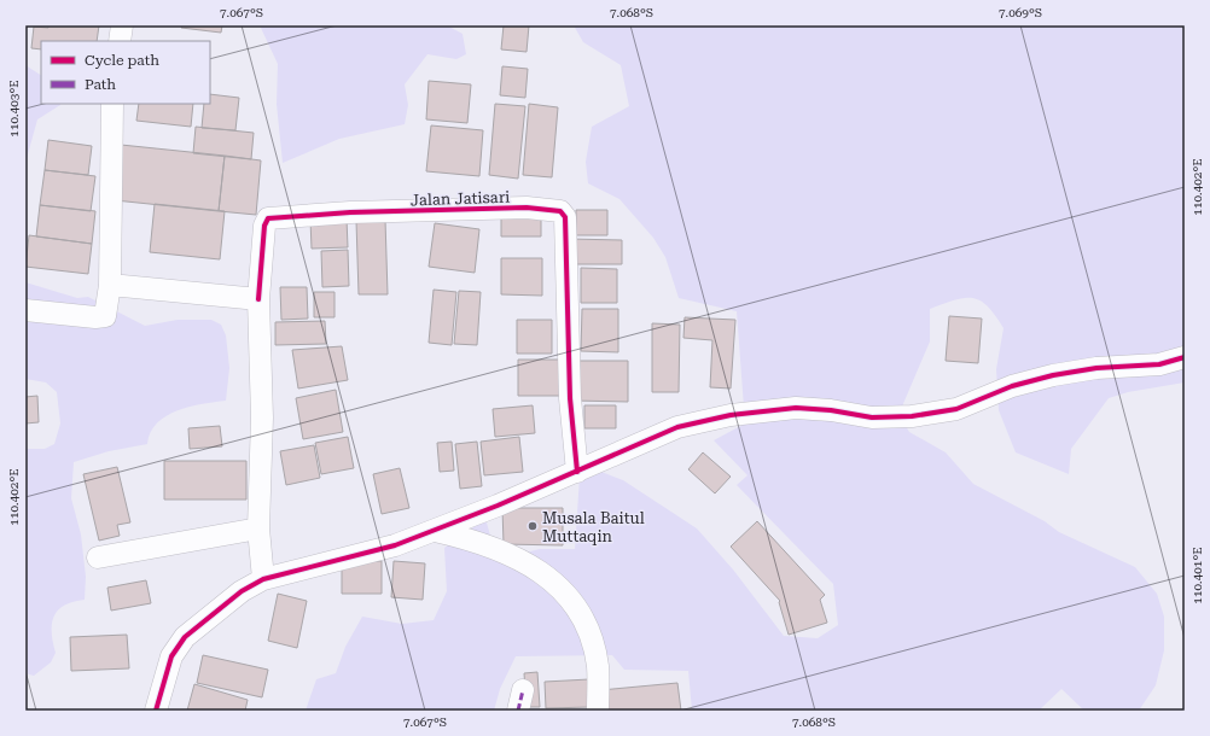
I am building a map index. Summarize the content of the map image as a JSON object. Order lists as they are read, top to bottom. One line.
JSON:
{"streets":{"street":["Jalan Jatisari"]},"places":["Musala Baitul Muttaqin"],"legend":["Cycle path","Path"],"coordinates":["7.067°S","7.068°S","7.069°S","110.403°E","110.402°E","110.401°E"]}
